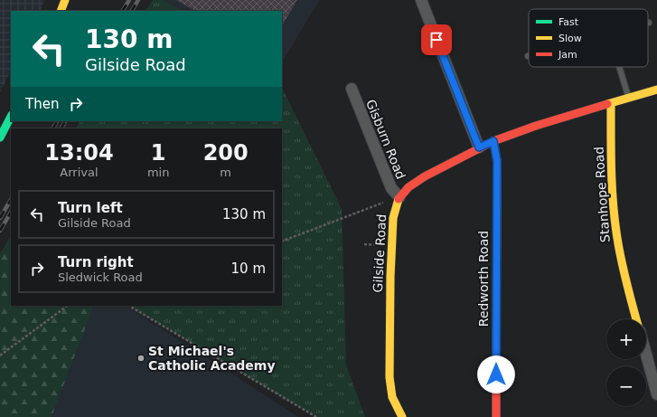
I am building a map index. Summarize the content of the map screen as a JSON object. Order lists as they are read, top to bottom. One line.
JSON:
{"streets":{"street":["Gisburn Road","Stanhope Road","Gilside Road","Redworth Road"]},"crossings":[["Gisburn Road","Gilside Road"],["Stanhope Road","Gilside Road"],["Gilside Road","Redworth Road"]],"places":["St Michael's Catholic Academy"],"legend":["Fast","Slow","Jam"],"page":{"turn":["130 m","Gilside Road"],"then":"Then","eta":["13:04","Arrival","1","min","200","m"],"list":[{"name":"Turn left","note":"Gilside Road","value":"130 m"},{"name":"Turn right","note":"Sledwick Road","value":"10 m"}],"map_buttons":["+","−"]}}
